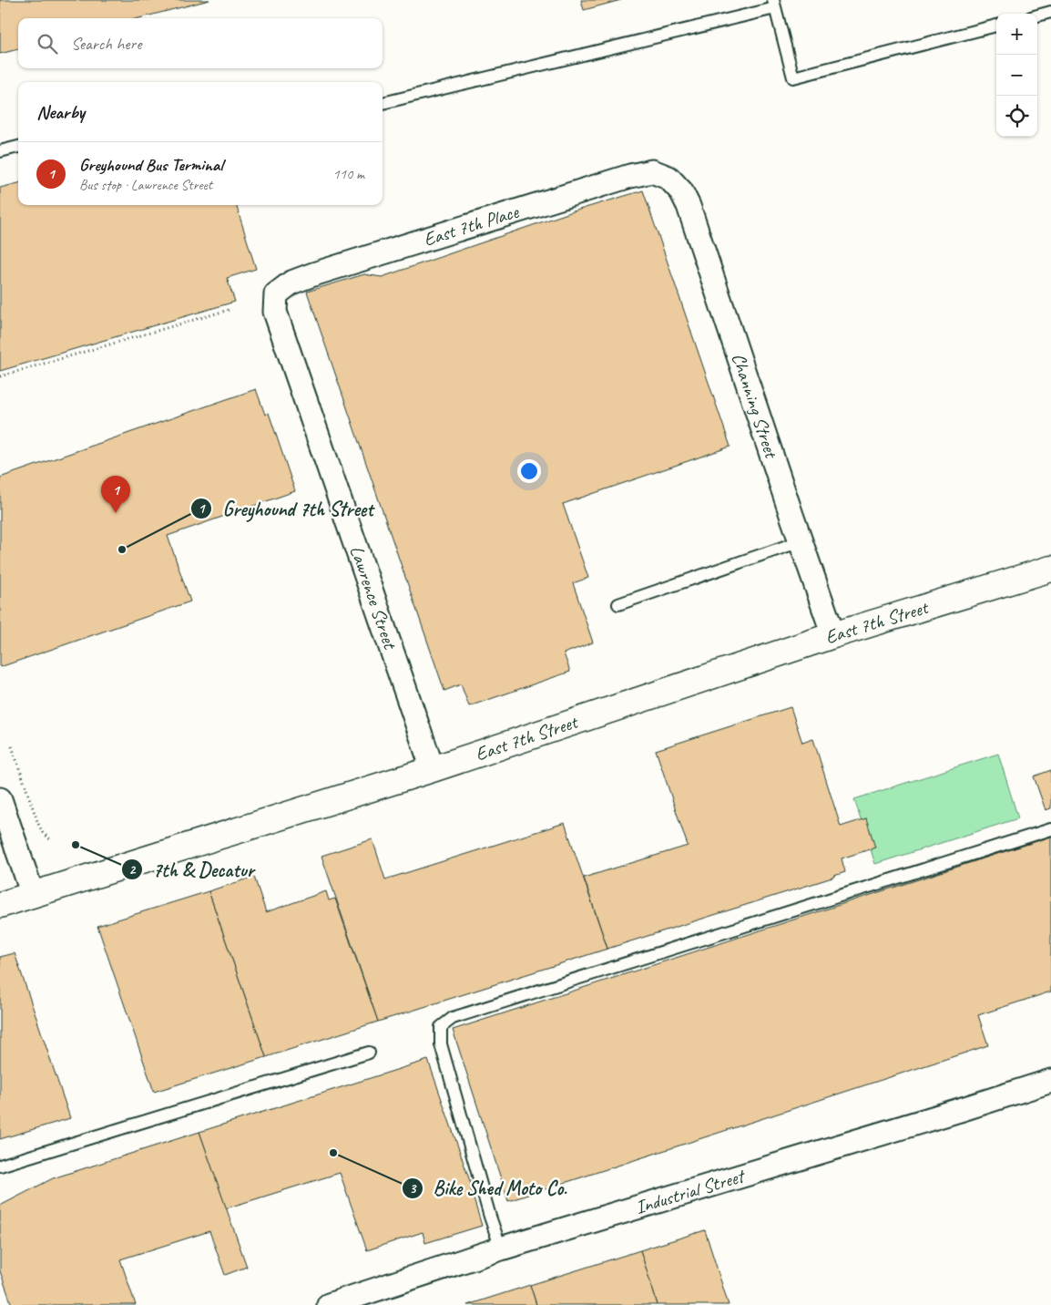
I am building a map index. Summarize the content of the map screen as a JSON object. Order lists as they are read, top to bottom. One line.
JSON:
{"streets":{"main road":["East 7th Street"],"street":["East 7th Place","Channing Street","Lawrence Street","Industrial Street"]},"crossings":[["East 7th Place","Channing Street"],["East 7th Place","Lawrence Street"],["Channing Street","East 7th Street"],["Lawrence Street","East 7th Street"]],"places":["Greyhound 7th Street","7th & Decatur","Bike Shed Moto Co."],"page":{"map_buttons":["+","−"],"search":"Search here","heading":"Nearby","list":[{"mark":"1","name":"Greyhound Bus Terminal","note":"Bus stop · Lawrence Street","value":"110 m"}],"pins":"1"}}
